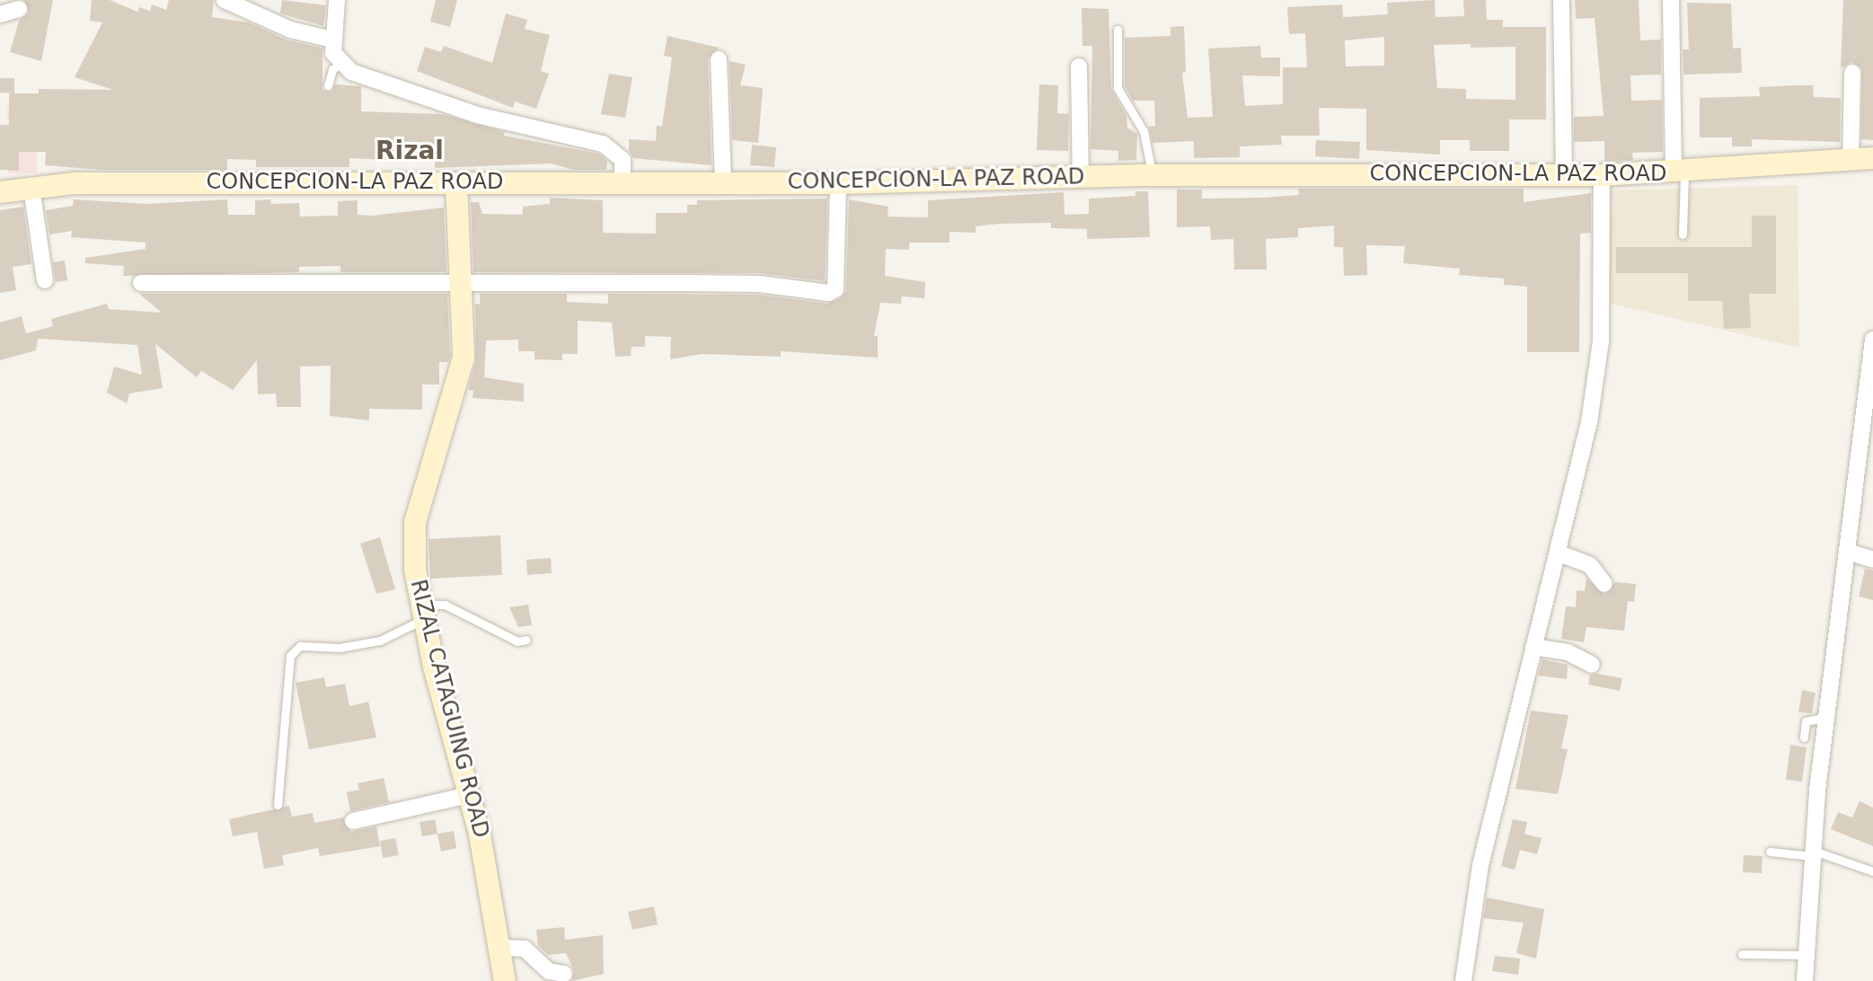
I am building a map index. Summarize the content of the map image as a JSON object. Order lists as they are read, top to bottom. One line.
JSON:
{"streets":{"main road":["CONCEPCION-LA PAZ ROAD","RIZAL CATAGUING ROAD"]},"crossings":[["CONCEPCION-LA PAZ ROAD","RIZAL CATAGUING ROAD"]],"districts":["Rizal"]}
